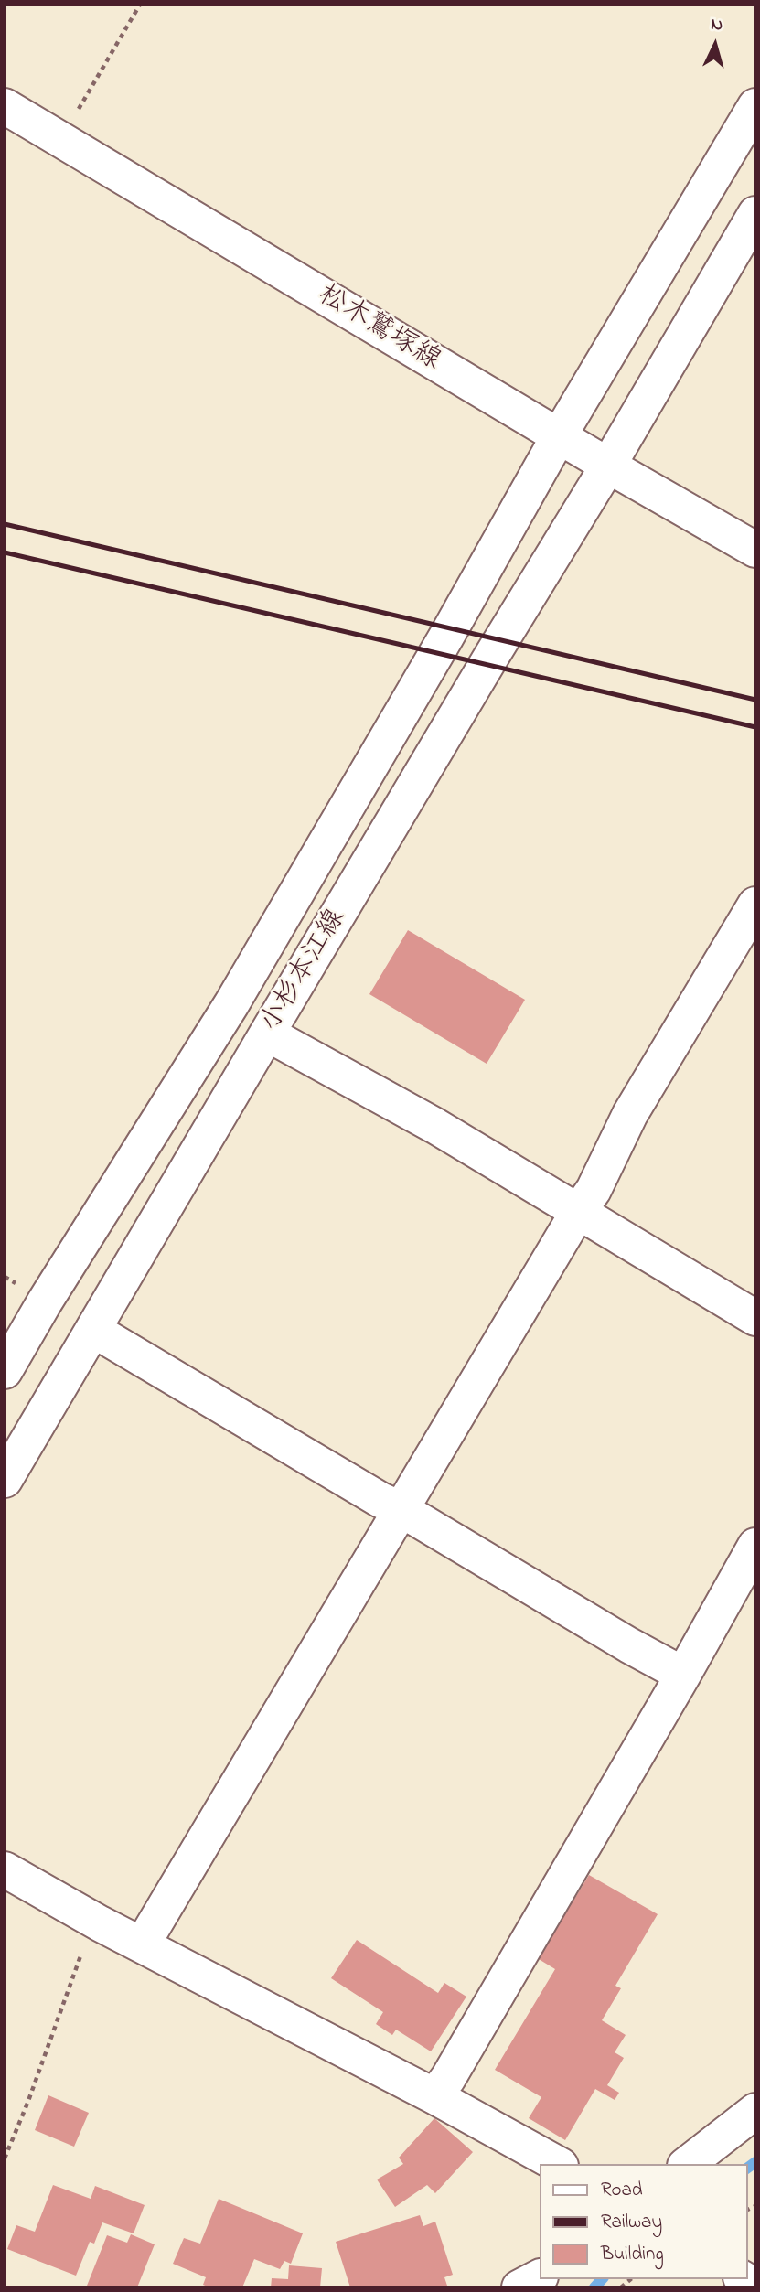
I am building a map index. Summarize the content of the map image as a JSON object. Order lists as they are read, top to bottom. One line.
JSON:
{"streets":{"street":["松木鷲塚線","小杉本江線"]},"crossings":[["松木鷲塚線","小杉本江線"]],"legend":["Road","Railway","Building"],"north":"top"}
